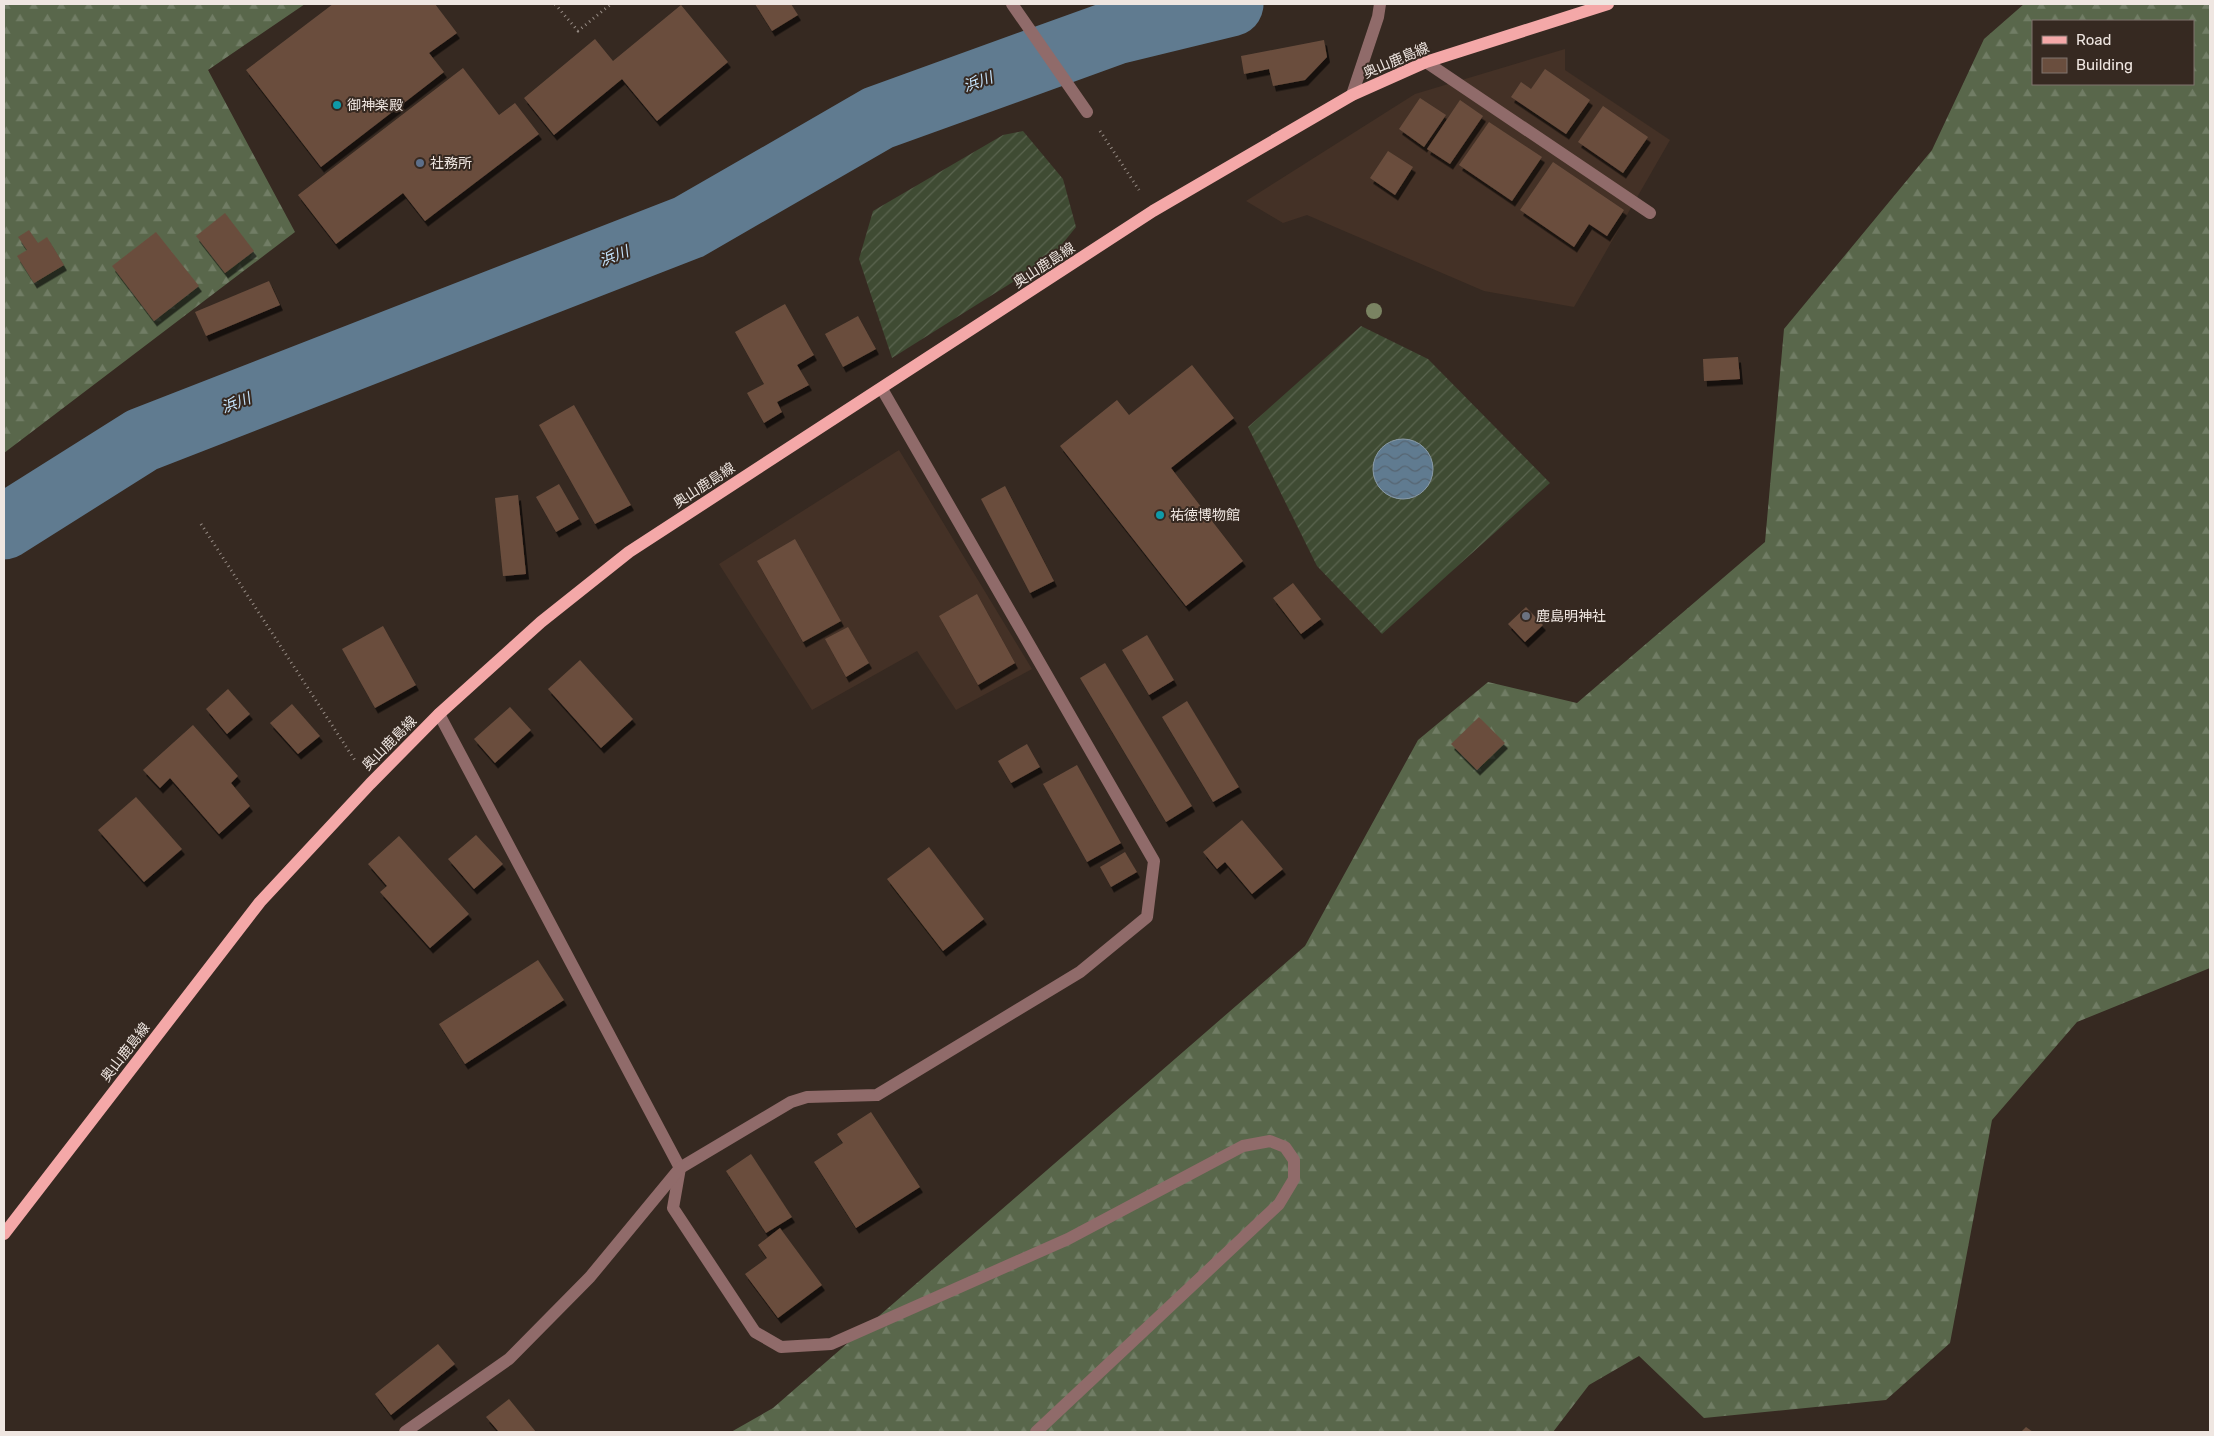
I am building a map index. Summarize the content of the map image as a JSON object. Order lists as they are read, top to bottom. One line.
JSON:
{"streets":{"main road":["奥山鹿島線"]},"water":["浜川"],"places":["御神楽殿","社務所","祐徳博物館","鹿島明神社"],"legend":["Road","Building"]}
